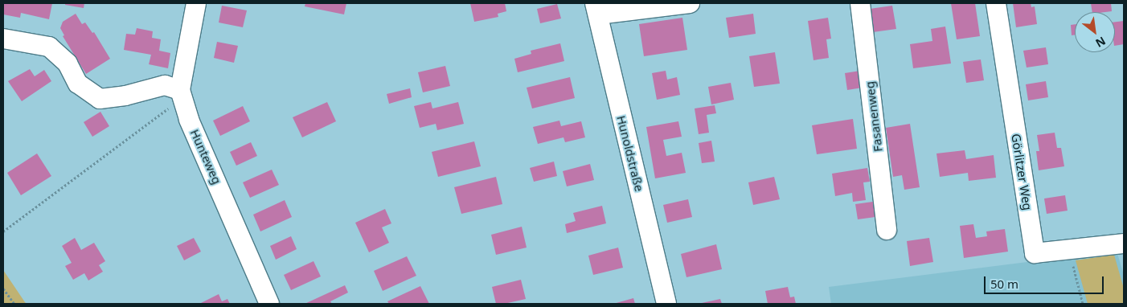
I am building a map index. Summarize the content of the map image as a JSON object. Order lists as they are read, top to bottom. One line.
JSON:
{"streets":{"street":["Fasanenweg","Hunoldstraße","Hunteweg","Görlitzer Weg"]},"scale_bar":"50 m","north":"bottom right"}
